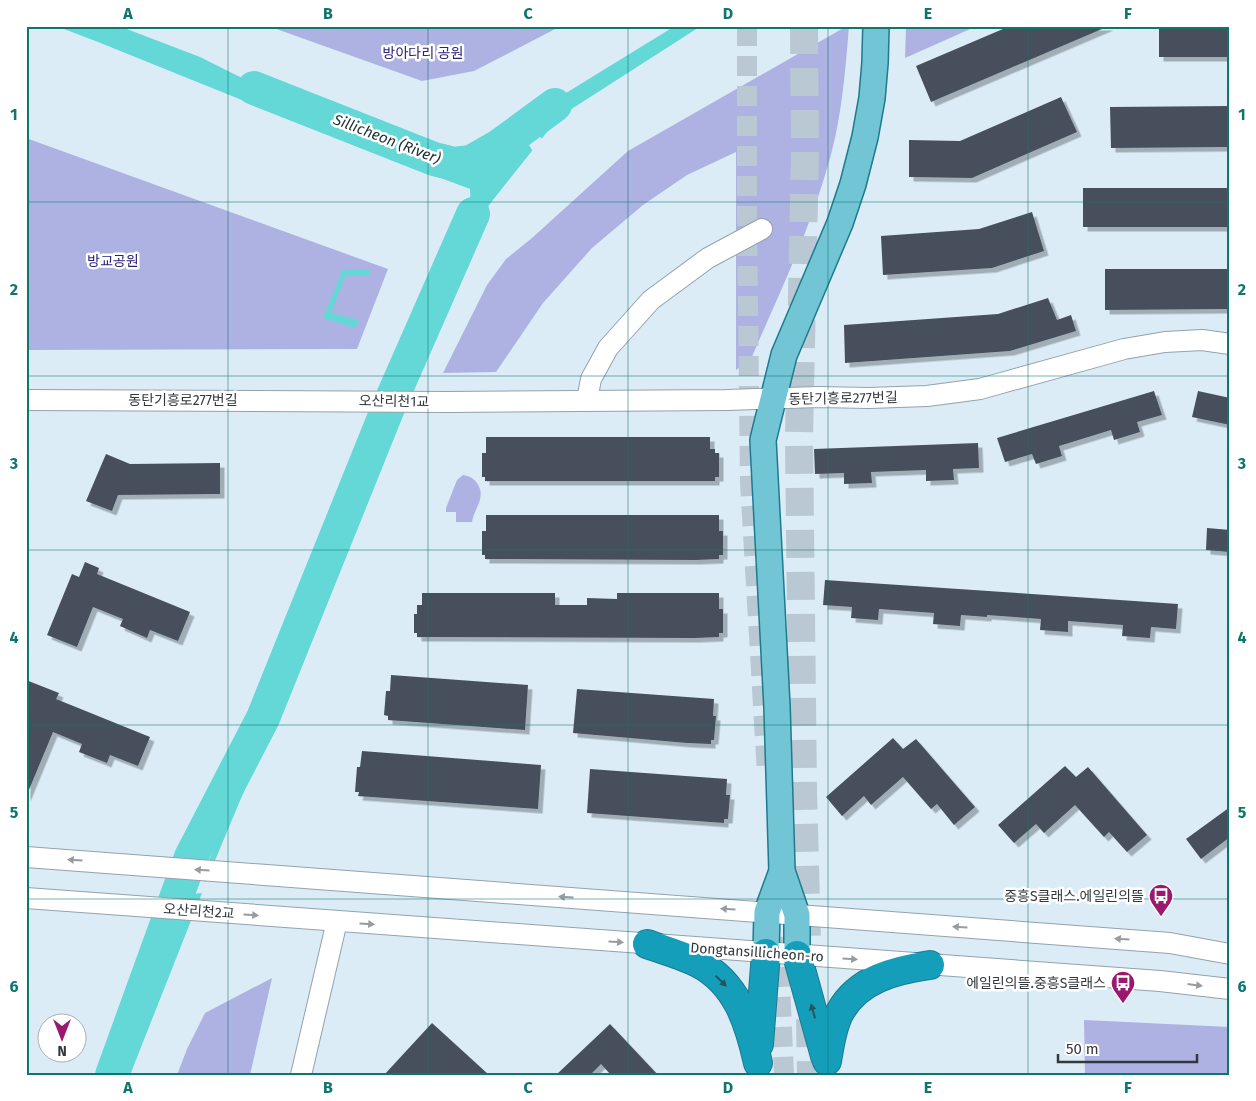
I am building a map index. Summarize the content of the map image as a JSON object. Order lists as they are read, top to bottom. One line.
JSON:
{"streets":{"street":["동탄기흥로277번길","오산리천1교","오산리천2교","Dongtansillicheon-ro"]},"crossings":[["동탄기흥로277번길","오산리천1교"],["오산리천2교","Dongtansillicheon-ro"]],"water":["Sillicheon (River)"],"parks":["방아다리 공원","방교공원"],"places":{"bus stop":["중흥S클래스.에일린의뜰","에일린의뜰.중흥S클래스"]},"scale_bar":"50 m","north":"bottom","grid":{"columns":["A","B","C","D","E","F"],"rows":["1","2","3","4","5","6"]}}
